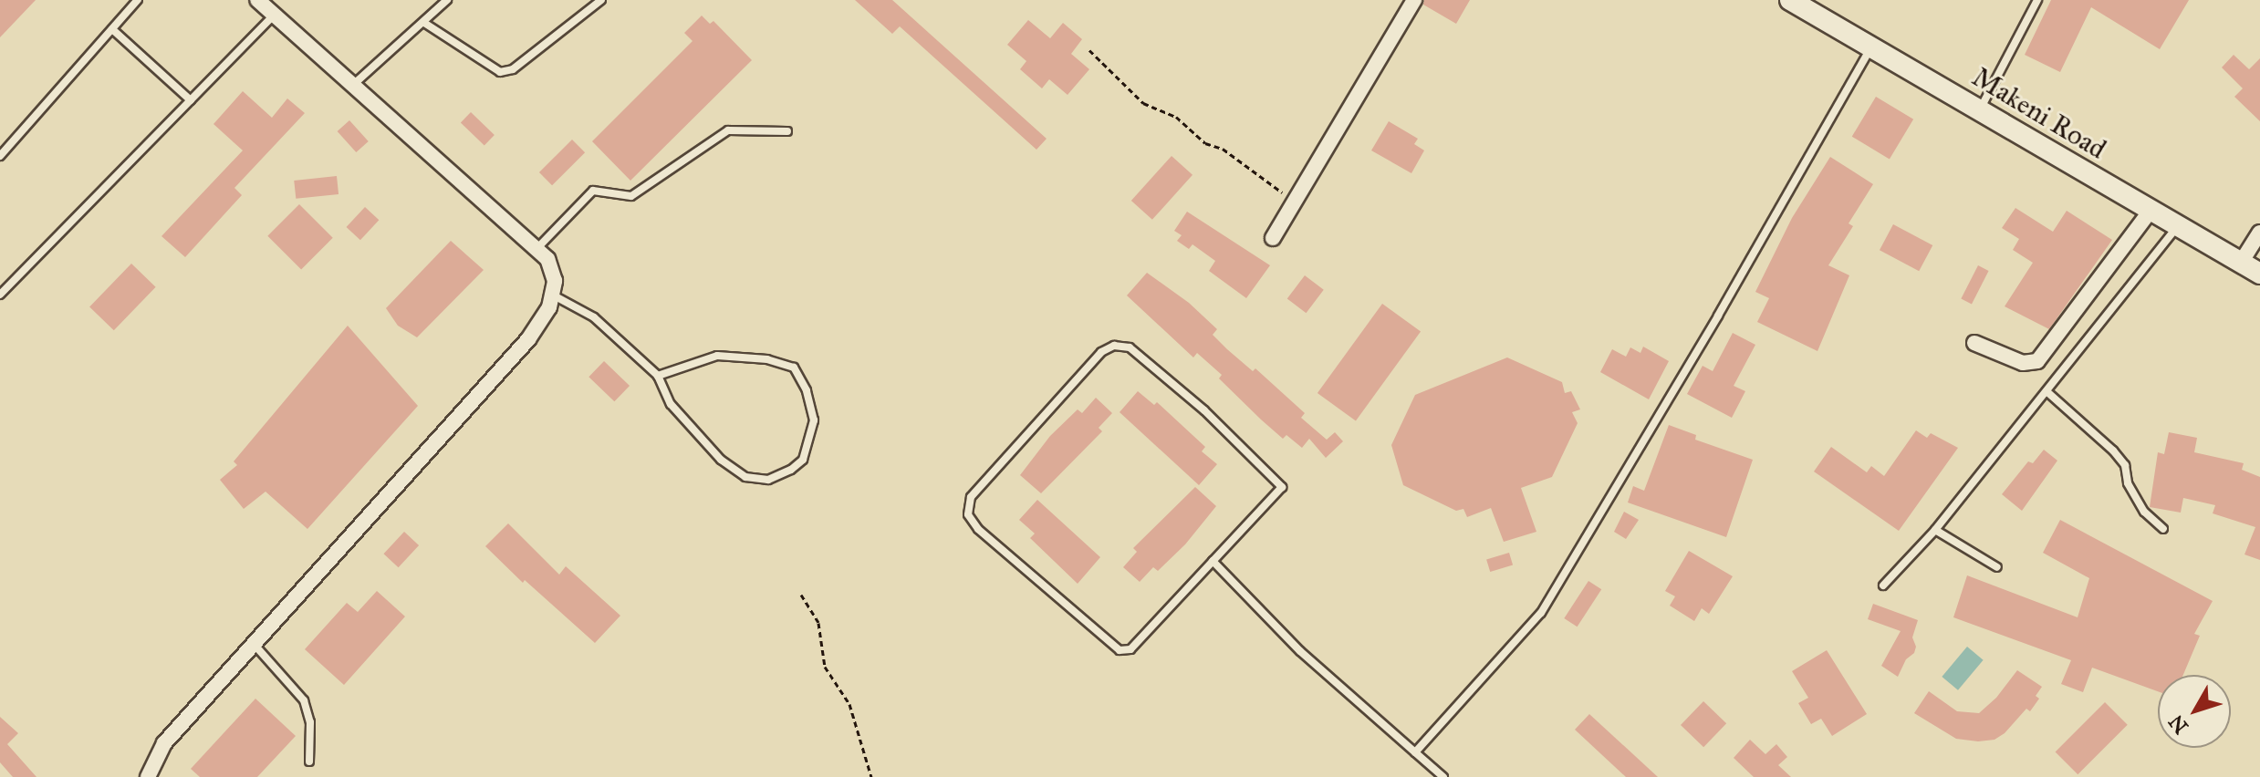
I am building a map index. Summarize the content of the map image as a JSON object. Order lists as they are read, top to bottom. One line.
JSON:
{"streets":{"main road":["Makeni Road"]},"north":"bottom left"}
